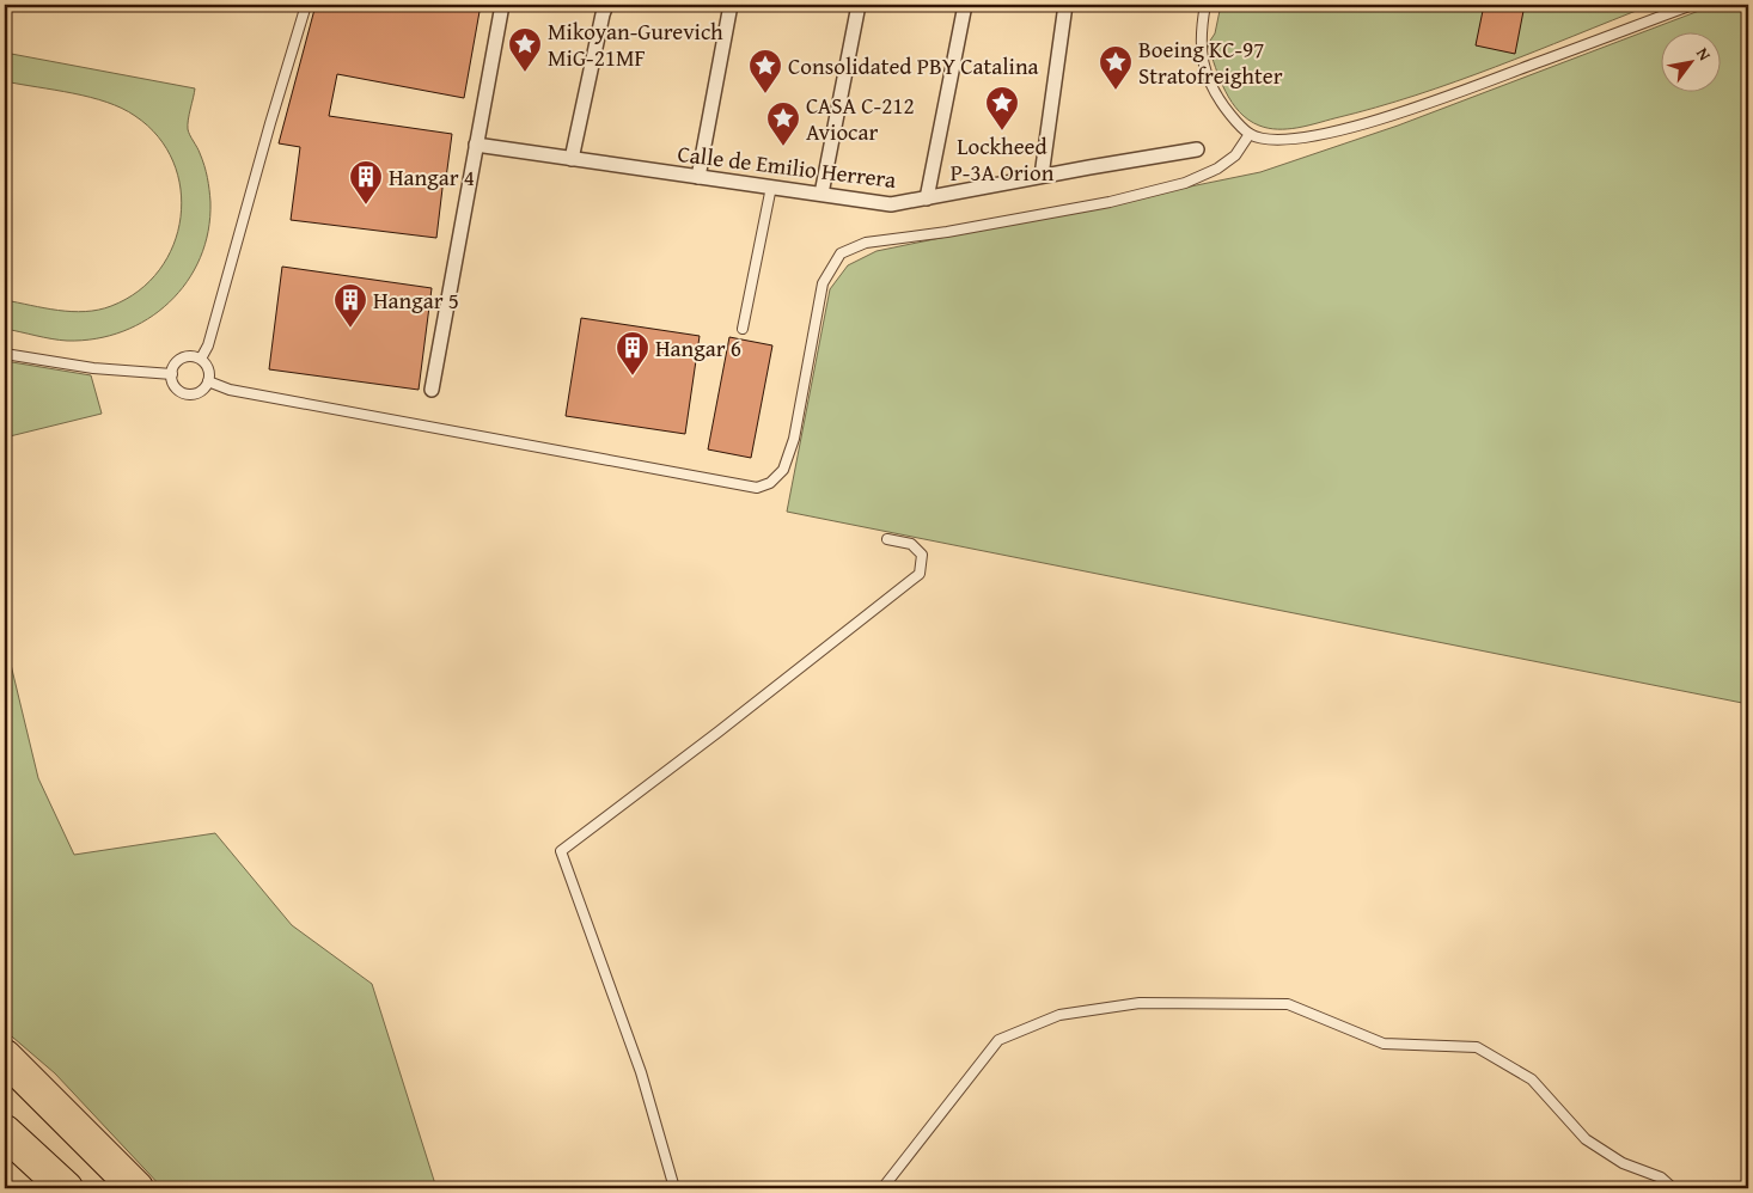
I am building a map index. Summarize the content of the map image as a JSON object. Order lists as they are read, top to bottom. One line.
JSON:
{"streets":{"street":["Calle de Emilio Herrera"]},"places":{"place":["Mikoyan-Gurevich MiG-21MF","Boeing KC-97 Stratofreighter","Consolidated PBY Catalina","Lockheed P-3A Orion","CASA C-212 Aviocar"],"building":["Hangar 4","Hangar 5","Hangar 6"]},"north":"top right"}
